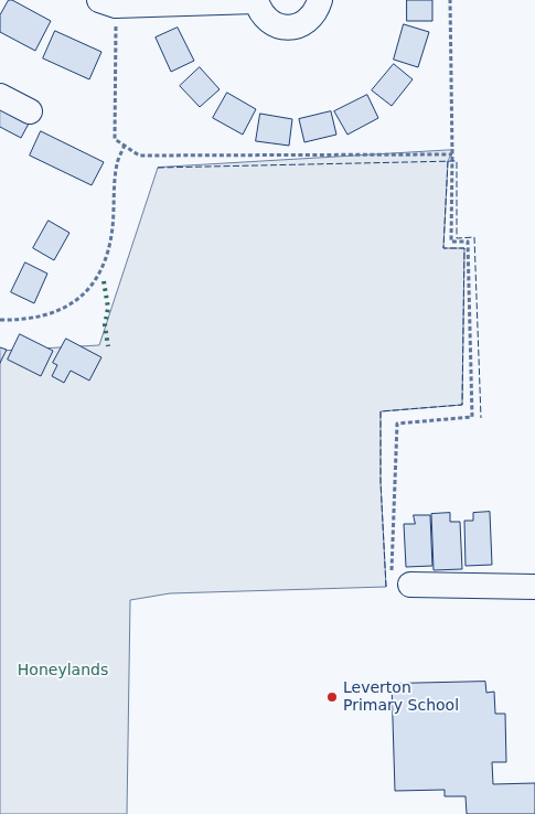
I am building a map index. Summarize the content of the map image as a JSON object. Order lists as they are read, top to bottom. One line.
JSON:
{"parks":["Honeylands"],"places":["Leverton Primary School"]}
